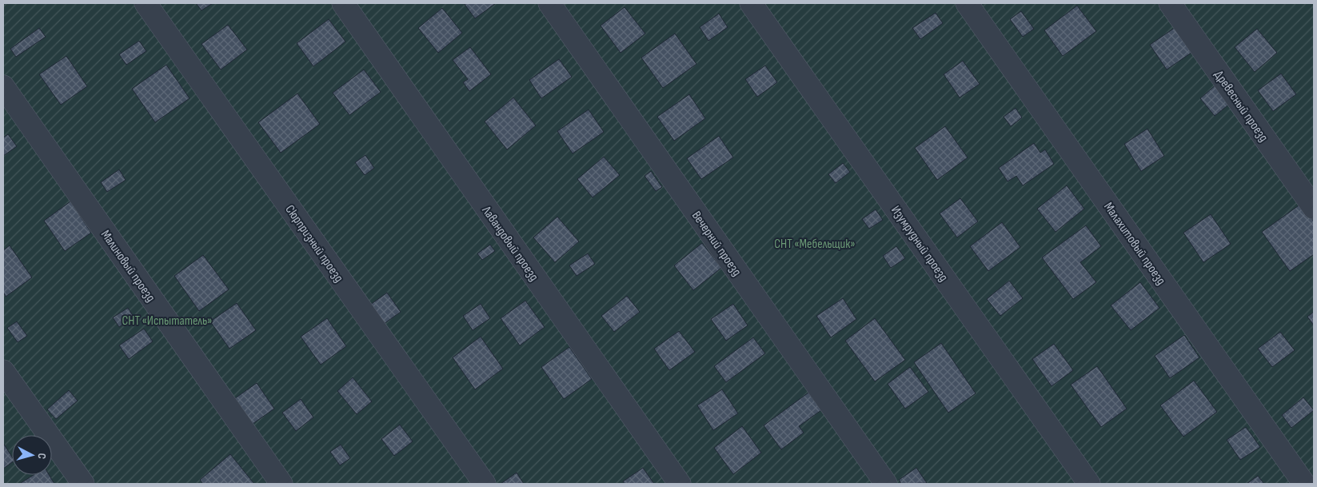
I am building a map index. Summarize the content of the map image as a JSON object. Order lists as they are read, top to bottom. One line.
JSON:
{"streets":{"street":["Древесный проезд","Сюрпризный проезд","Лавандовый проезд","Вечерний проезд","Изумрудный проезд","Малахитовый проезд","Малиновый проезд"]},"parks":["СНТ «Мебельщик»","СНТ «Испытатель»"],"north":"right"}
